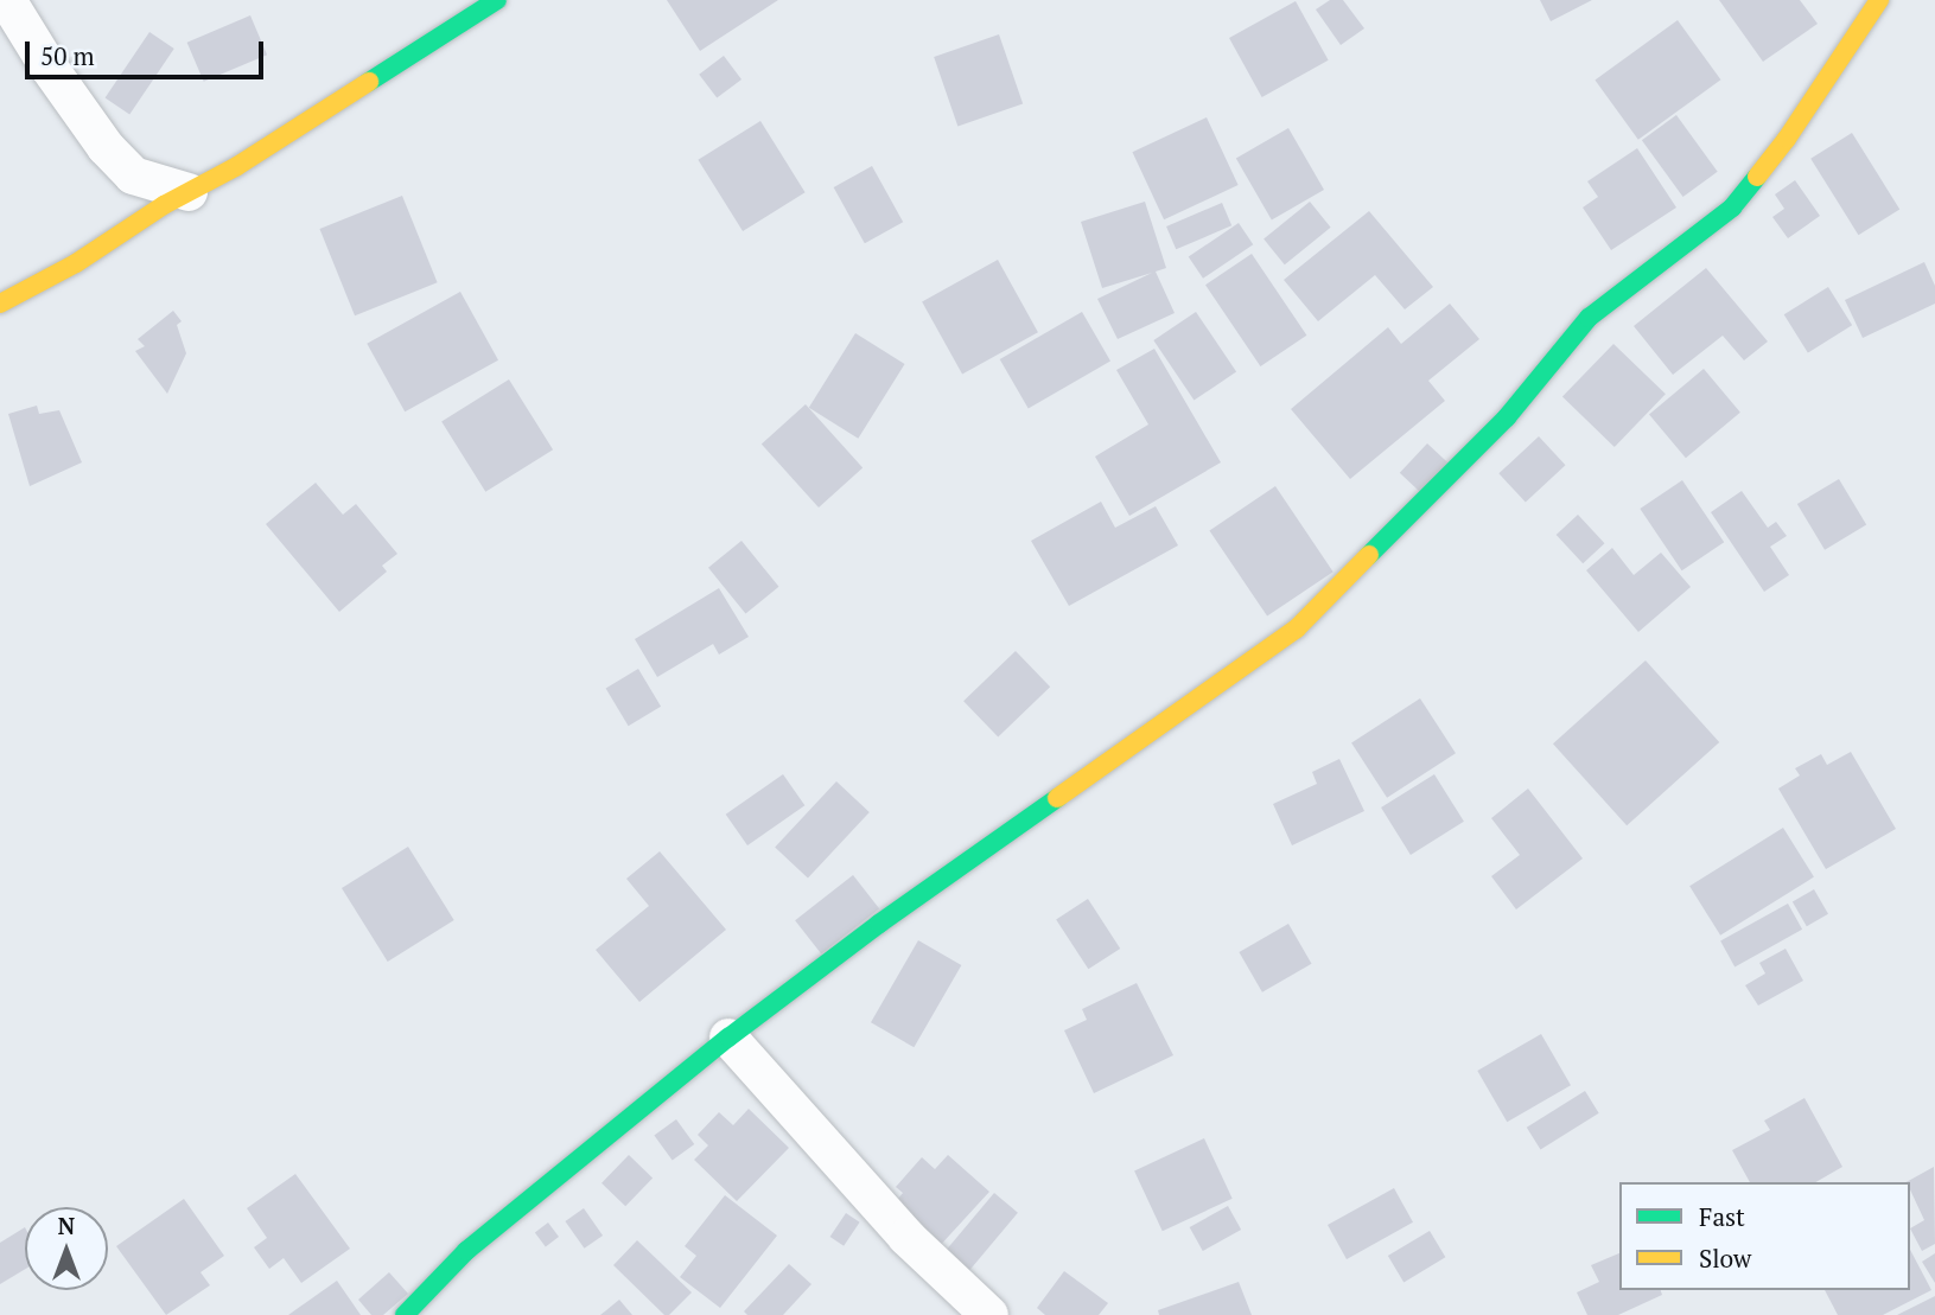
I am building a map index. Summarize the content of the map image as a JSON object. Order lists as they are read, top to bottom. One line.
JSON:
{"legend":["Fast","Slow"],"scale_bar":"50 m","north":"top"}
